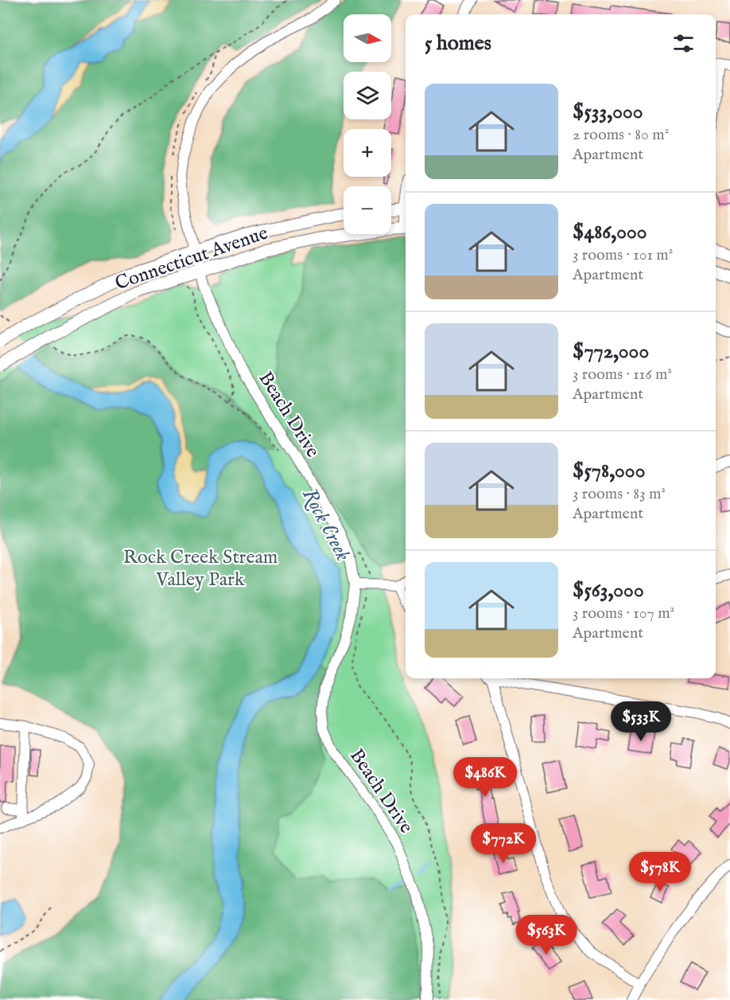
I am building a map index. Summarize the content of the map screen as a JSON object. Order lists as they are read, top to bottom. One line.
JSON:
{"streets":{"main road":["Connecticut Avenue"],"street":["Beach Drive"]},"crossings":[["Connecticut Avenue","Beach Drive"]],"water":["Rock Creek"],"parks":["Rock Creek Stream Valley Park"],"north":"right","page":{"map_buttons":["+","−"],"heading":"5 homes","list":[{"name":"$533,000","note":"2 rooms · 80 m² · Apartment"},{"name":"$486,000","note":"3 rooms · 101 m² · Apartment"},{"name":"$772,000","note":"3 rooms · 116 m² · Apartment"},{"name":"$578,000","note":"3 rooms · 83 m² · Apartment"},{"name":"$563,000","note":"3 rooms · 107 m² · Apartment"}],"price":["$533K","$486K","$772K","$578K","$563K"]}}
